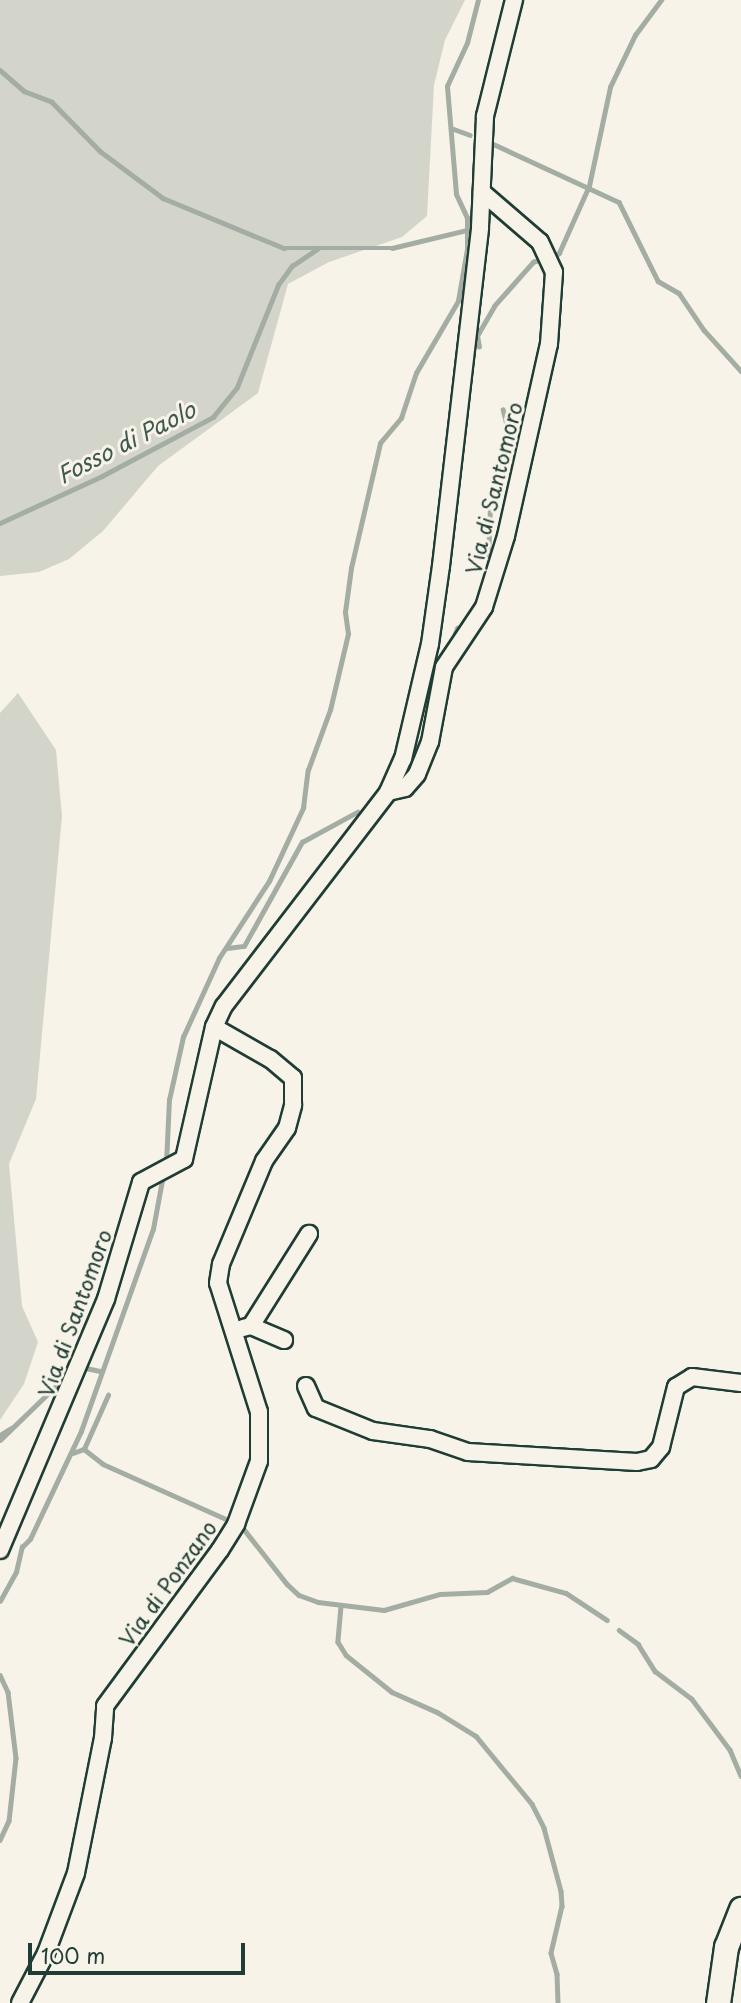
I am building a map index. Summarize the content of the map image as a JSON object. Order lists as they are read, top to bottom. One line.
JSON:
{"streets":{"street":["Via di Santomoro","Via di Ponzano"]},"crossings":[["Via di Santomoro","Via di Ponzano"]],"water":["Fosso di Paolo"],"scale_bar":"100 m"}
